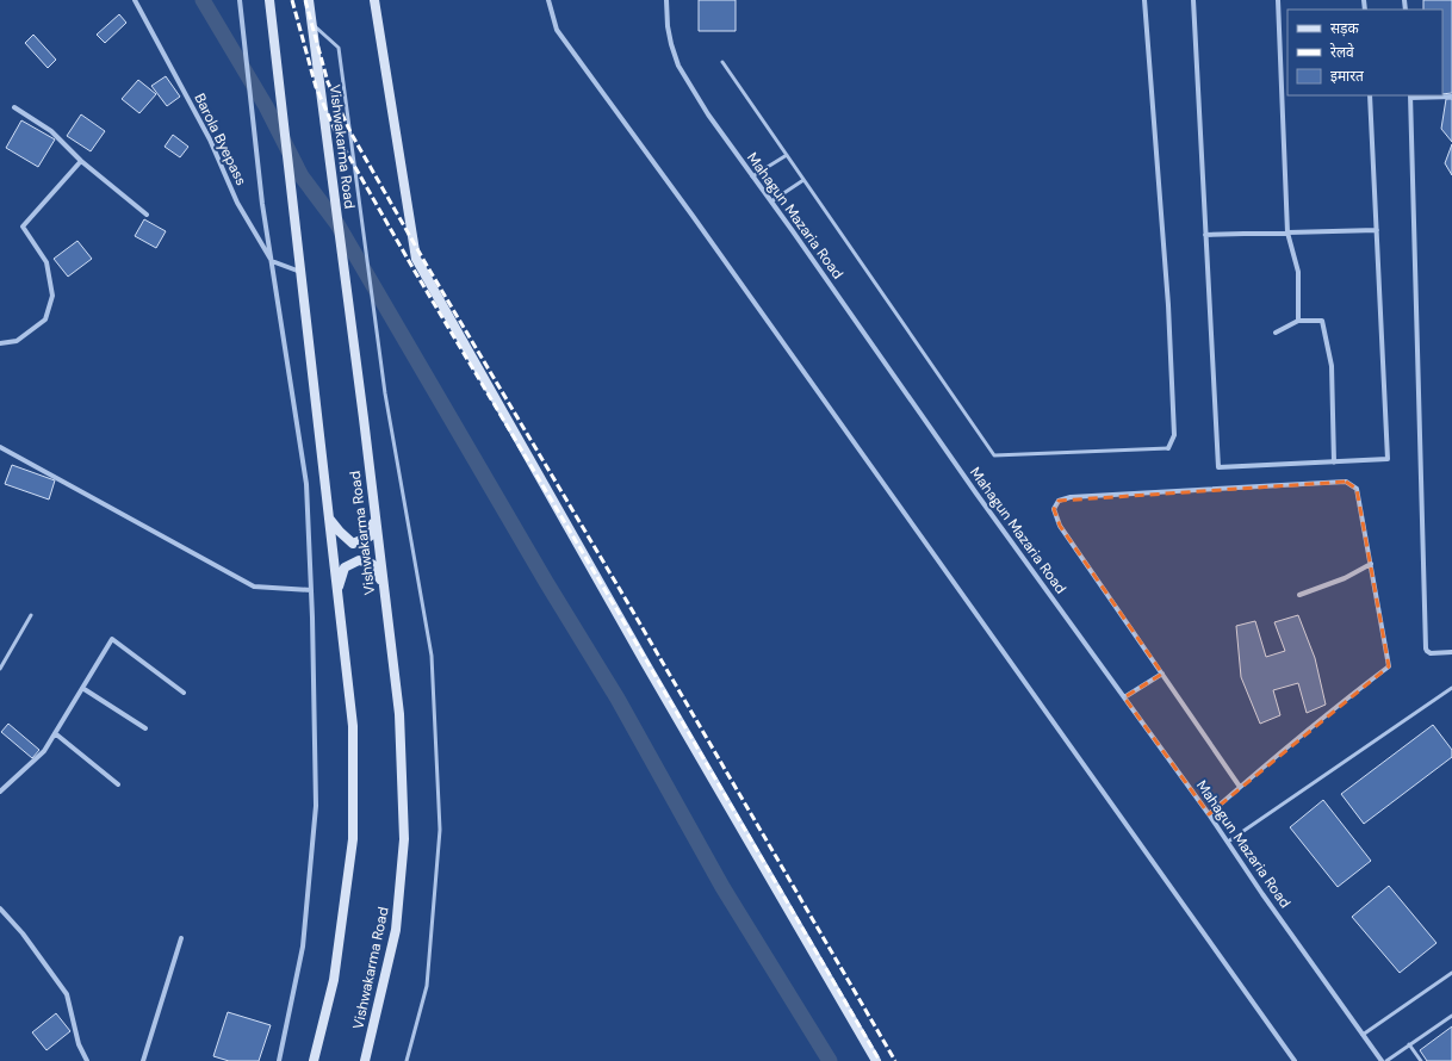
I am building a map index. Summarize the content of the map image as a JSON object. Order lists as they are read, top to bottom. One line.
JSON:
{"streets":{"main road":["Vishwakarma Road"],"street":["Barola Byepass","Mahagun Mazaria Road"]},"legend":["सड़क","रेलवे","इमारत"]}
